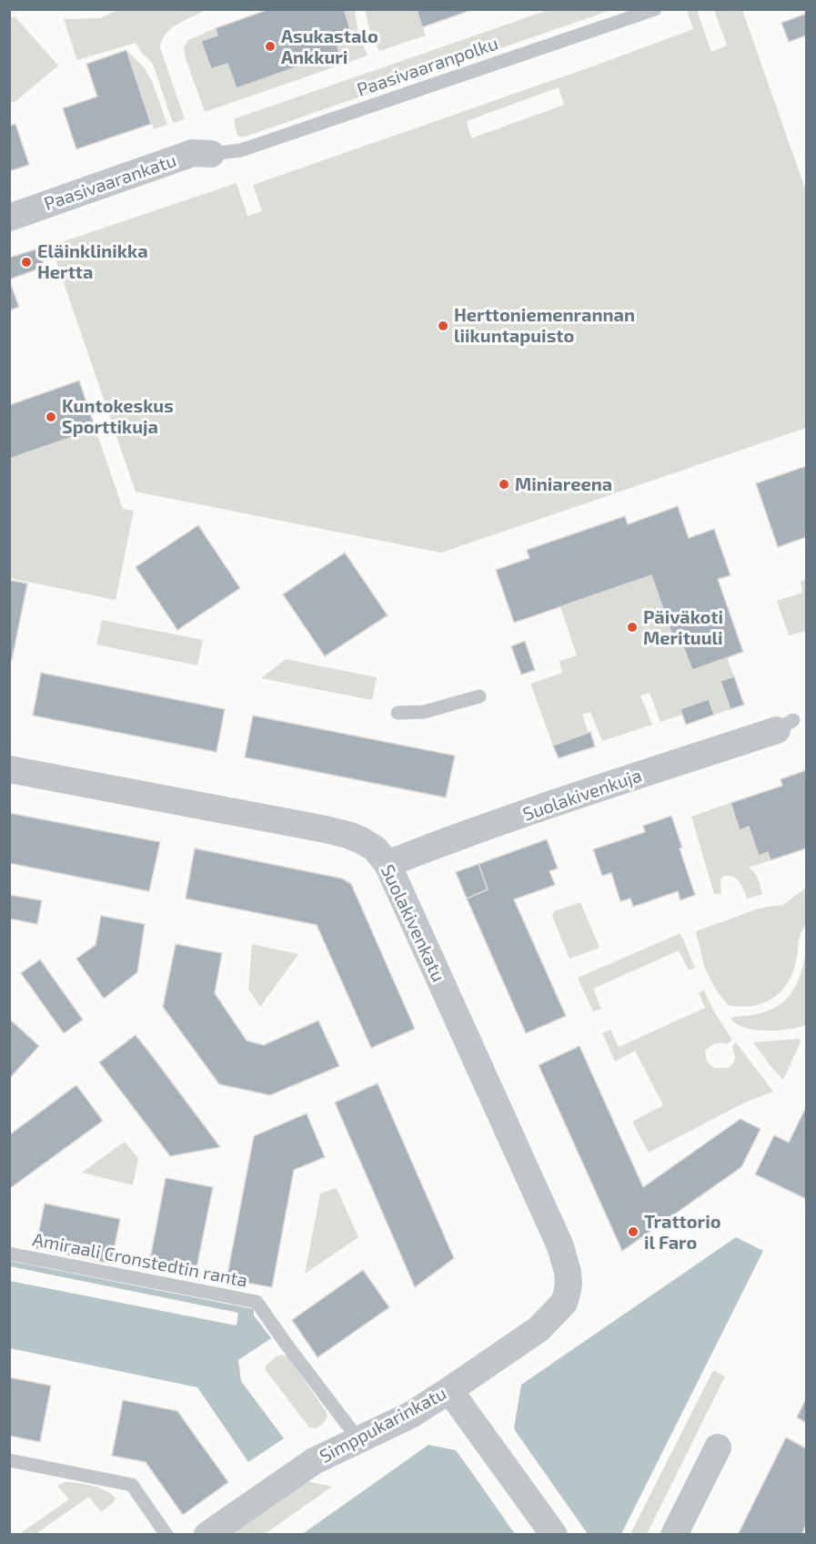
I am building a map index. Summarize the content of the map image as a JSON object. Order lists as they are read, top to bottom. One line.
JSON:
{"streets":{"street":["Paasivaarankatu","Suolakivenkuja","Suolakivenkatu","Simppukarinkatu"],"lane":["Paasivaaranpolku","Amiraali Cronstedtin ranta"]},"crossings":[["Paasivaaranpolku","Paasivaarankatu"],["Suolakivenkuja","Suolakivenkatu"],["Suolakivenkatu","Simppukarinkatu"],["Amiraali Cronstedtin ranta","Simppukarinkatu"]],"places":["Asukastalo Ankkuri","Eläinklinikka Hertta","Herttoniemenrannan liikuntapuisto","Kuntokeskus Sporttikuja","Miniareena","Päiväkoti Merituuli","Trattorio il Faro"]}
